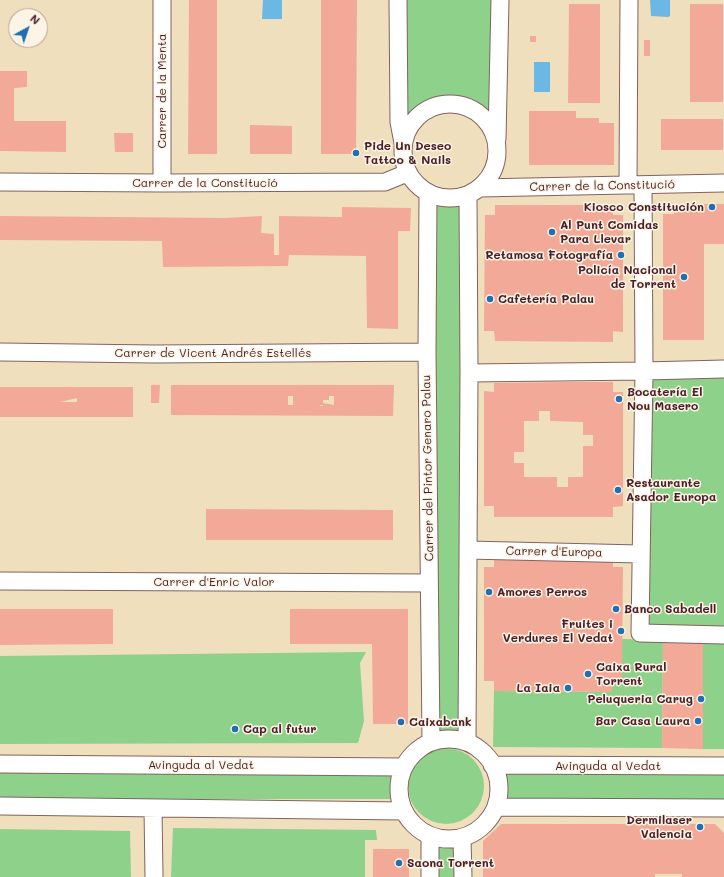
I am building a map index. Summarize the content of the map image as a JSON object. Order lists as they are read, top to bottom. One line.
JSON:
{"streets":{"street":["Carrer de la Menta","Carrer de la Constitució","Carrer de Vicent Andrés Estellés","Carrer del Pintor Genaro Palau","Carrer d'Europa","Carrer d'Enric Valor","Avinguda al Vedat"]},"crossings":[["Carrer de la Menta","Carrer de la Constitució"],["Carrer de la Constitució","Carrer del Pintor Genaro Palau"],["Carrer de Vicent Andrés Estellés","Carrer del Pintor Genaro Palau"],["Carrer del Pintor Genaro Palau","Carrer d'Enric Valor"],["Carrer del Pintor Genaro Palau","Avinguda al Vedat"]],"places":["Pide Un Deseo Tattoo & Nails","Kiosco Constitución","Al Punt Comidas Para Llevar","Retamosa Fotografía","Policía Nacional de Torrent","Cafetería Palau","Bocatería El Nou Masero","Restaurante Asador Europa","Amores Perros","Banco Sabadell","Fruites i Verdures El Vedat","Caixa Rural Torrent","La Iaia","Peluqueria Carug","Bar Casa Laura","Caixabank","Cap al futur","Dermilaser Valencia","Saona Torrent"],"north":"top right"}
